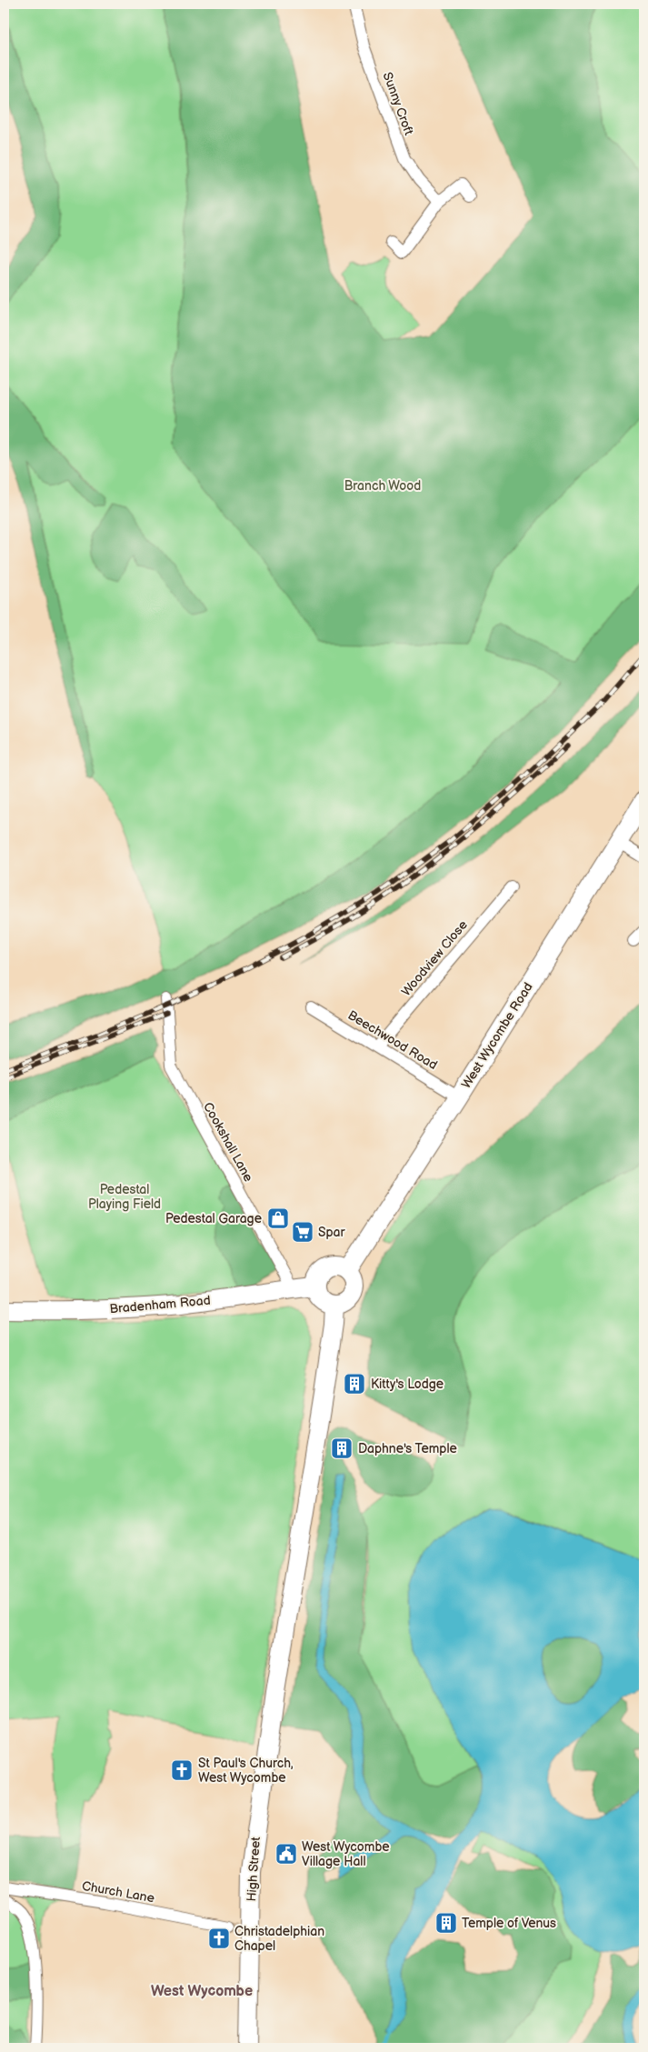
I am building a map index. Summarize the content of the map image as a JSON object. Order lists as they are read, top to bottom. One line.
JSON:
{"streets":{"main road":["West Wycombe Road","Bradenham Road","High Street"],"street":["Sunny Croft","Woodview Close","Beechwood Road","Cookshall Lane","Church Lane"]},"crossings":[["Woodview Close","Beechwood Road"],["West Wycombe Road","Beechwood Road"],["West Wycombe Road","Bradenham Road"],["West Wycombe Road","High Street"],["Cookshall Lane","Bradenham Road"],["Bradenham Road","High Street"]],"districts":["West Wycombe"],"parks":["Branch Wood","Pedestal Playing Field"],"places":{"shop":["Pedestal Garage"],"supermarket":["Spar"],"building":["Kitty's Lodge","Daphne's Temple","Temple of Venus"],"church":["St Paul's Church, West Wycombe","Christadelphian Chapel"],"public building":["West Wycombe Village Hall"]}}
